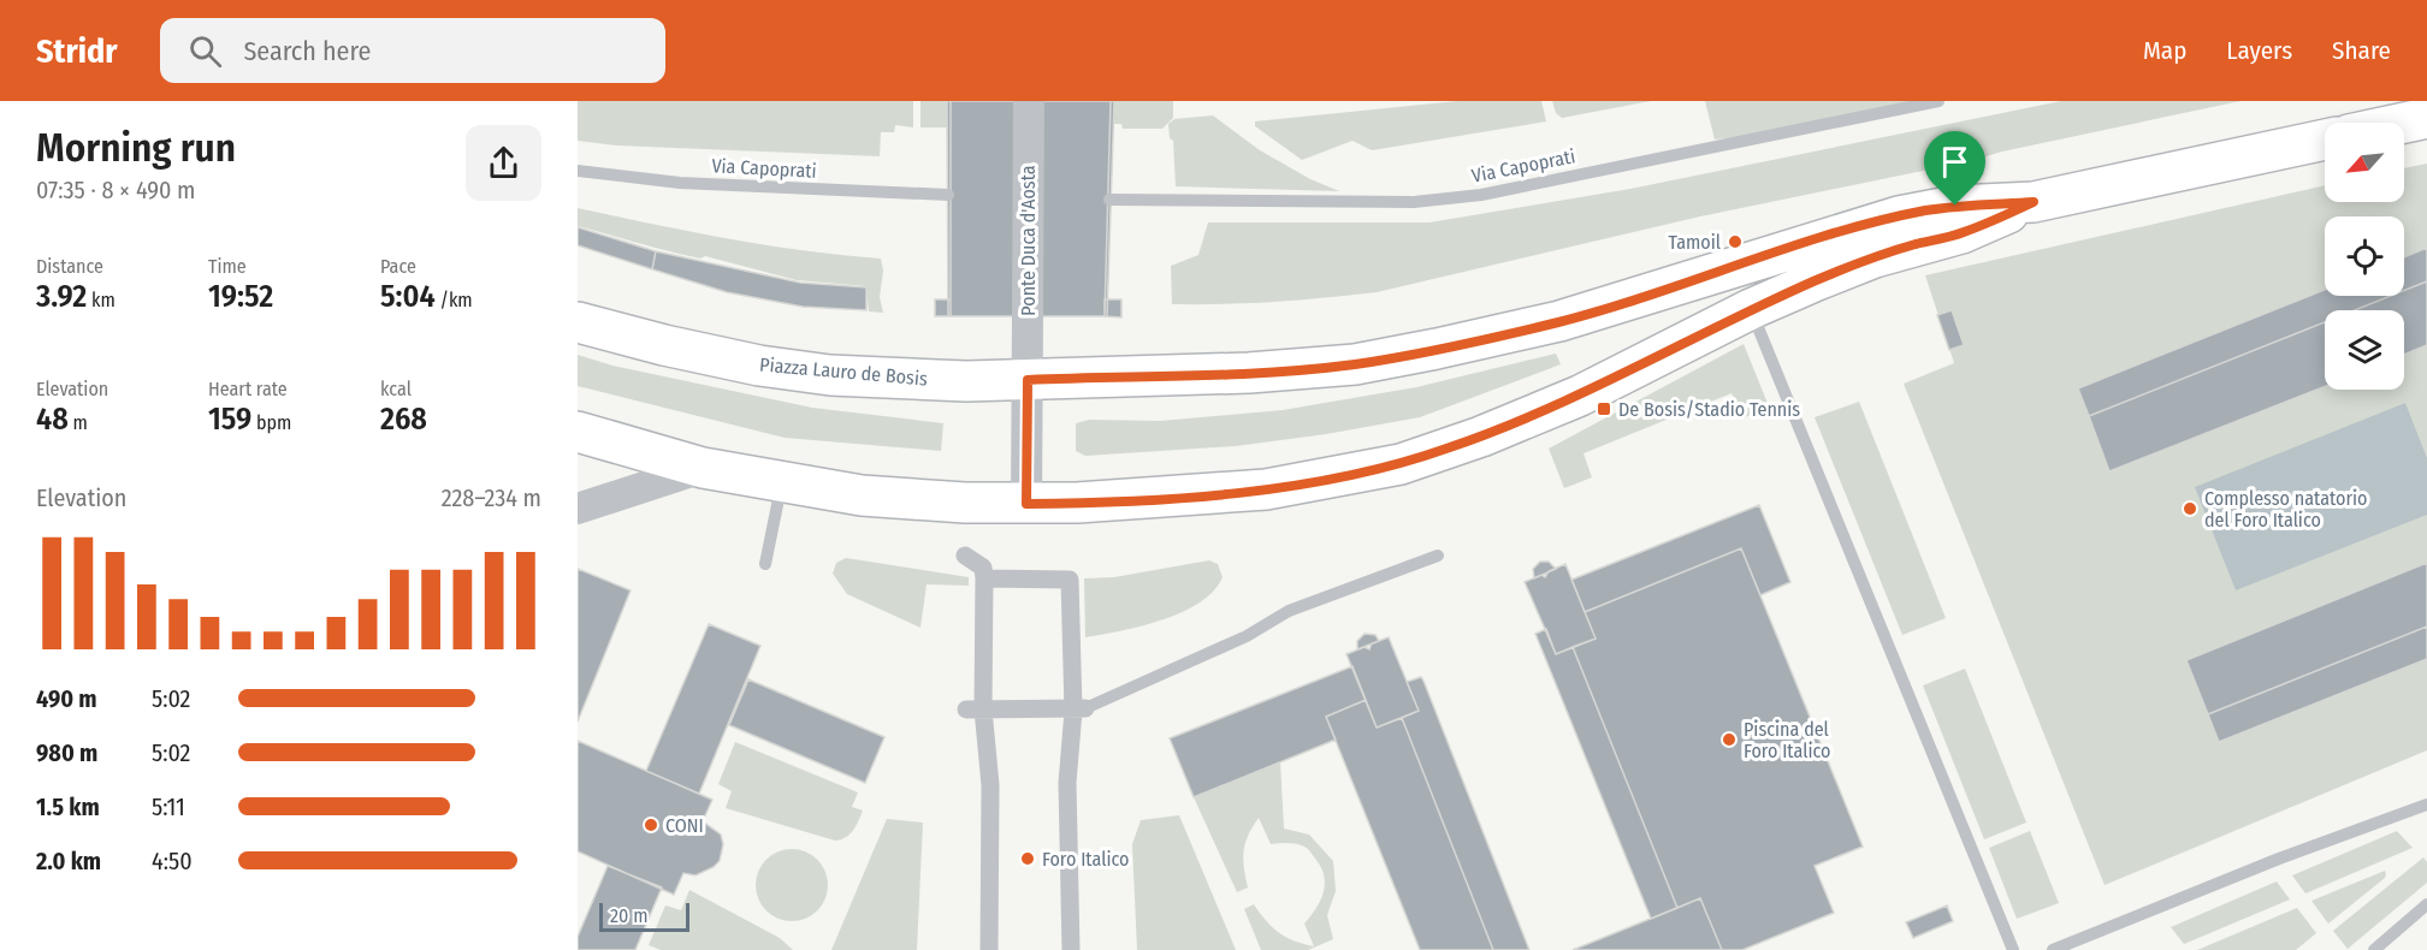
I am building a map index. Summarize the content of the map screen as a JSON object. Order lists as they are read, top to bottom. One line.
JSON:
{"streets":{"main road":["Piazza Lauro de Bosis"],"street":["Ponte Duca d'Aosta"],"lane":["Via Capoprati"]},"crossings":[["Ponte Duca d'Aosta","Piazza Lauro de Bosis"]],"places":{"other":["Tamoil","Complesso natatorio del Foro Italico","Piscina del Foro Italico","CONI","Foro Italico"],"transit":["De Bosis/Stadio Tennis"]},"scale_bar":"20 m","north":"bottom left","page":{"header":"Stridr","search":"Search here","nav":["Map","Layers","Share"],"heading":["Morning run","07:35 · 8 × 490 m"],"stats":[["Distance","3.92 km"],["Time","19:52"],["Pace","5:04 /km"],["Elevation","48 m"],["Heart rate","159 bpm"],["kcal","268"]],"chart":["Elevation","228–234 m"],"list":[{"name":"490 m","note":"5:02"},{"name":"980 m","note":"5:02"},{"name":"1.5 km","note":"5:11"},{"name":"2.0 km","note":"4:50"}],"scale":"20 m"}}
